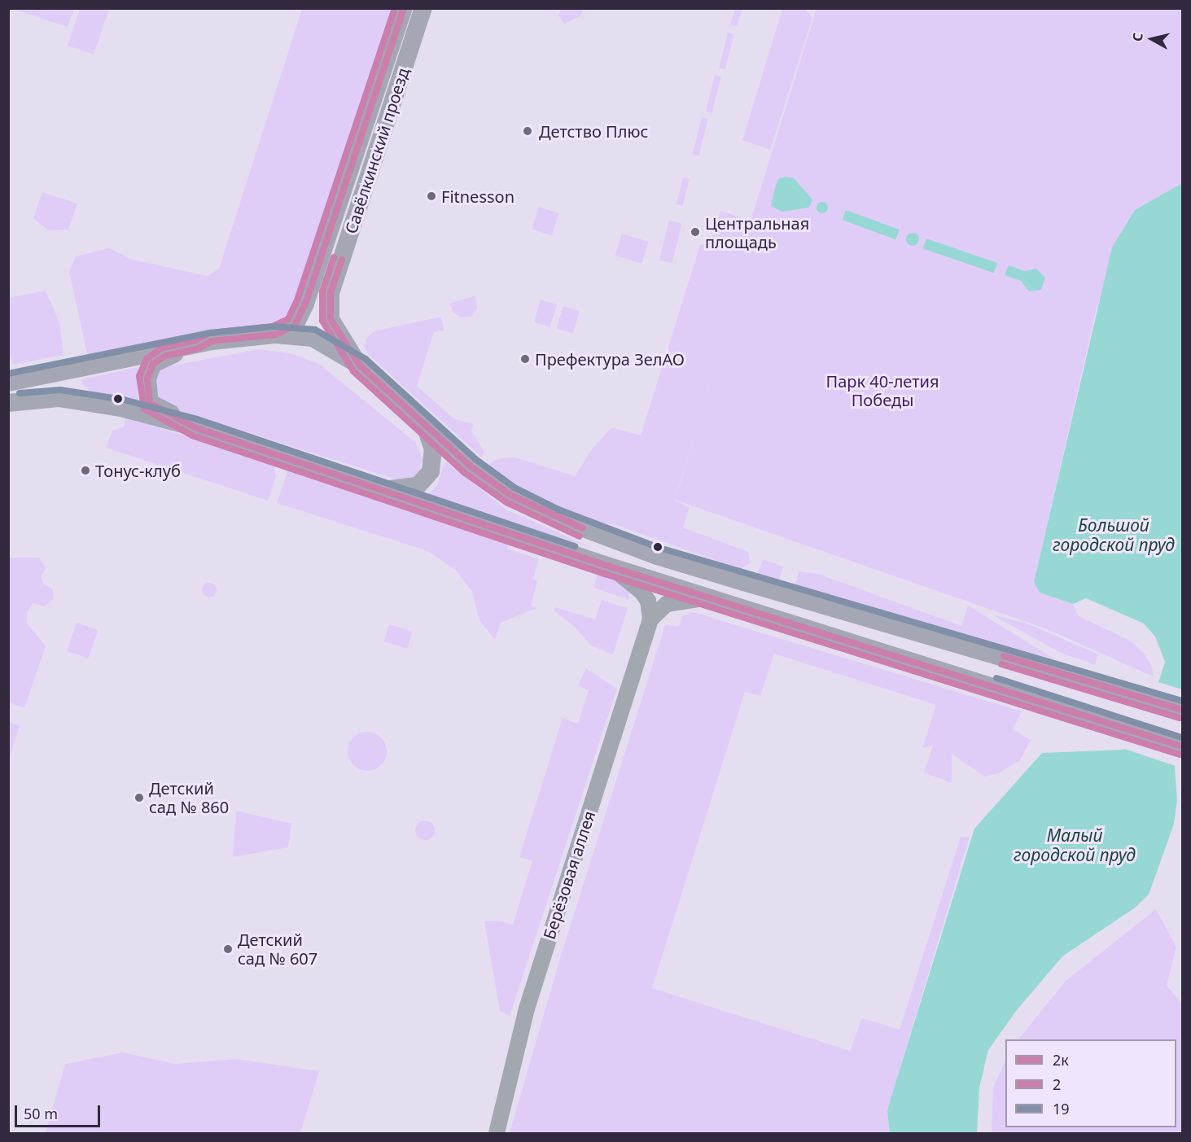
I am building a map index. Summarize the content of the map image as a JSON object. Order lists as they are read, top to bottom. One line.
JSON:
{"streets":{"main road":["Савёлкинский проезд"],"street":["Берёзовая аллея"]},"water":["Большой городской пруд","Малый городской пруд"],"parks":["Парк 40-летия Победы"],"places":["Детство Плюс","Fitnesson","Центральная площадь","Префектура ЗелАО","Тонус-клуб","Детский сад № 860","Детский сад № 607"],"lines":["transit line 2к","transit line 2","transit line 19"],"legend":["2к","2","19"],"scale_bar":"50 m","north":"left"}
